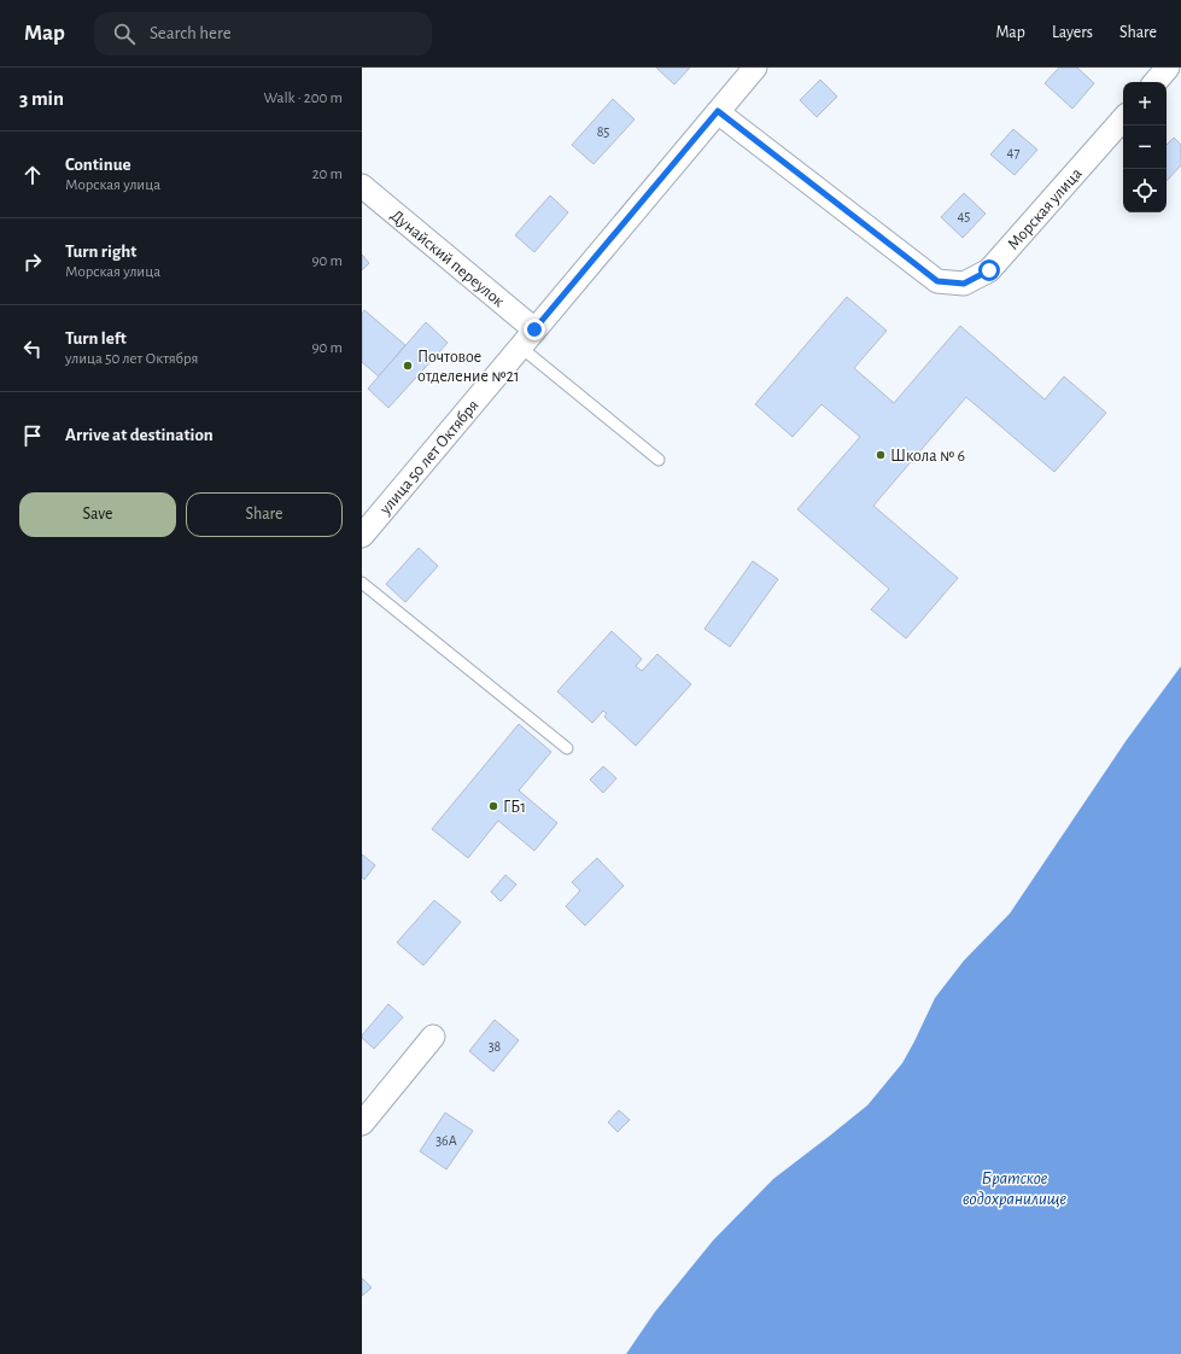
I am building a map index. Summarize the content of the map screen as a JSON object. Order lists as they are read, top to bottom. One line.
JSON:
{"streets":{"street":["Морская улица","Дунайский переулок","улица 50 лет Октября"]},"crossings":[["Морская улица","улица 50 лет Октября"],["Дунайский переулок","улица 50 лет Октября"]],"water":["Братское водохранилище"],"places":["Почтовое отделение №21","Школа № 6","ГБ1"],"house_numbers":["85","47","45","38","36А"],"page":{"header":"Map","search":"Search here","nav":["Map","Layers","Share"],"heading":["3 min","Walk · 200 m"],"map_buttons":["+","−"],"list":[["Continue","Морская улица","20 m"],["Turn right","Морская улица","90 m"],["Turn left","улица 50 лет Октября","90 m"],"Arrive at destination"],"buttons":["Save","Share"]}}
